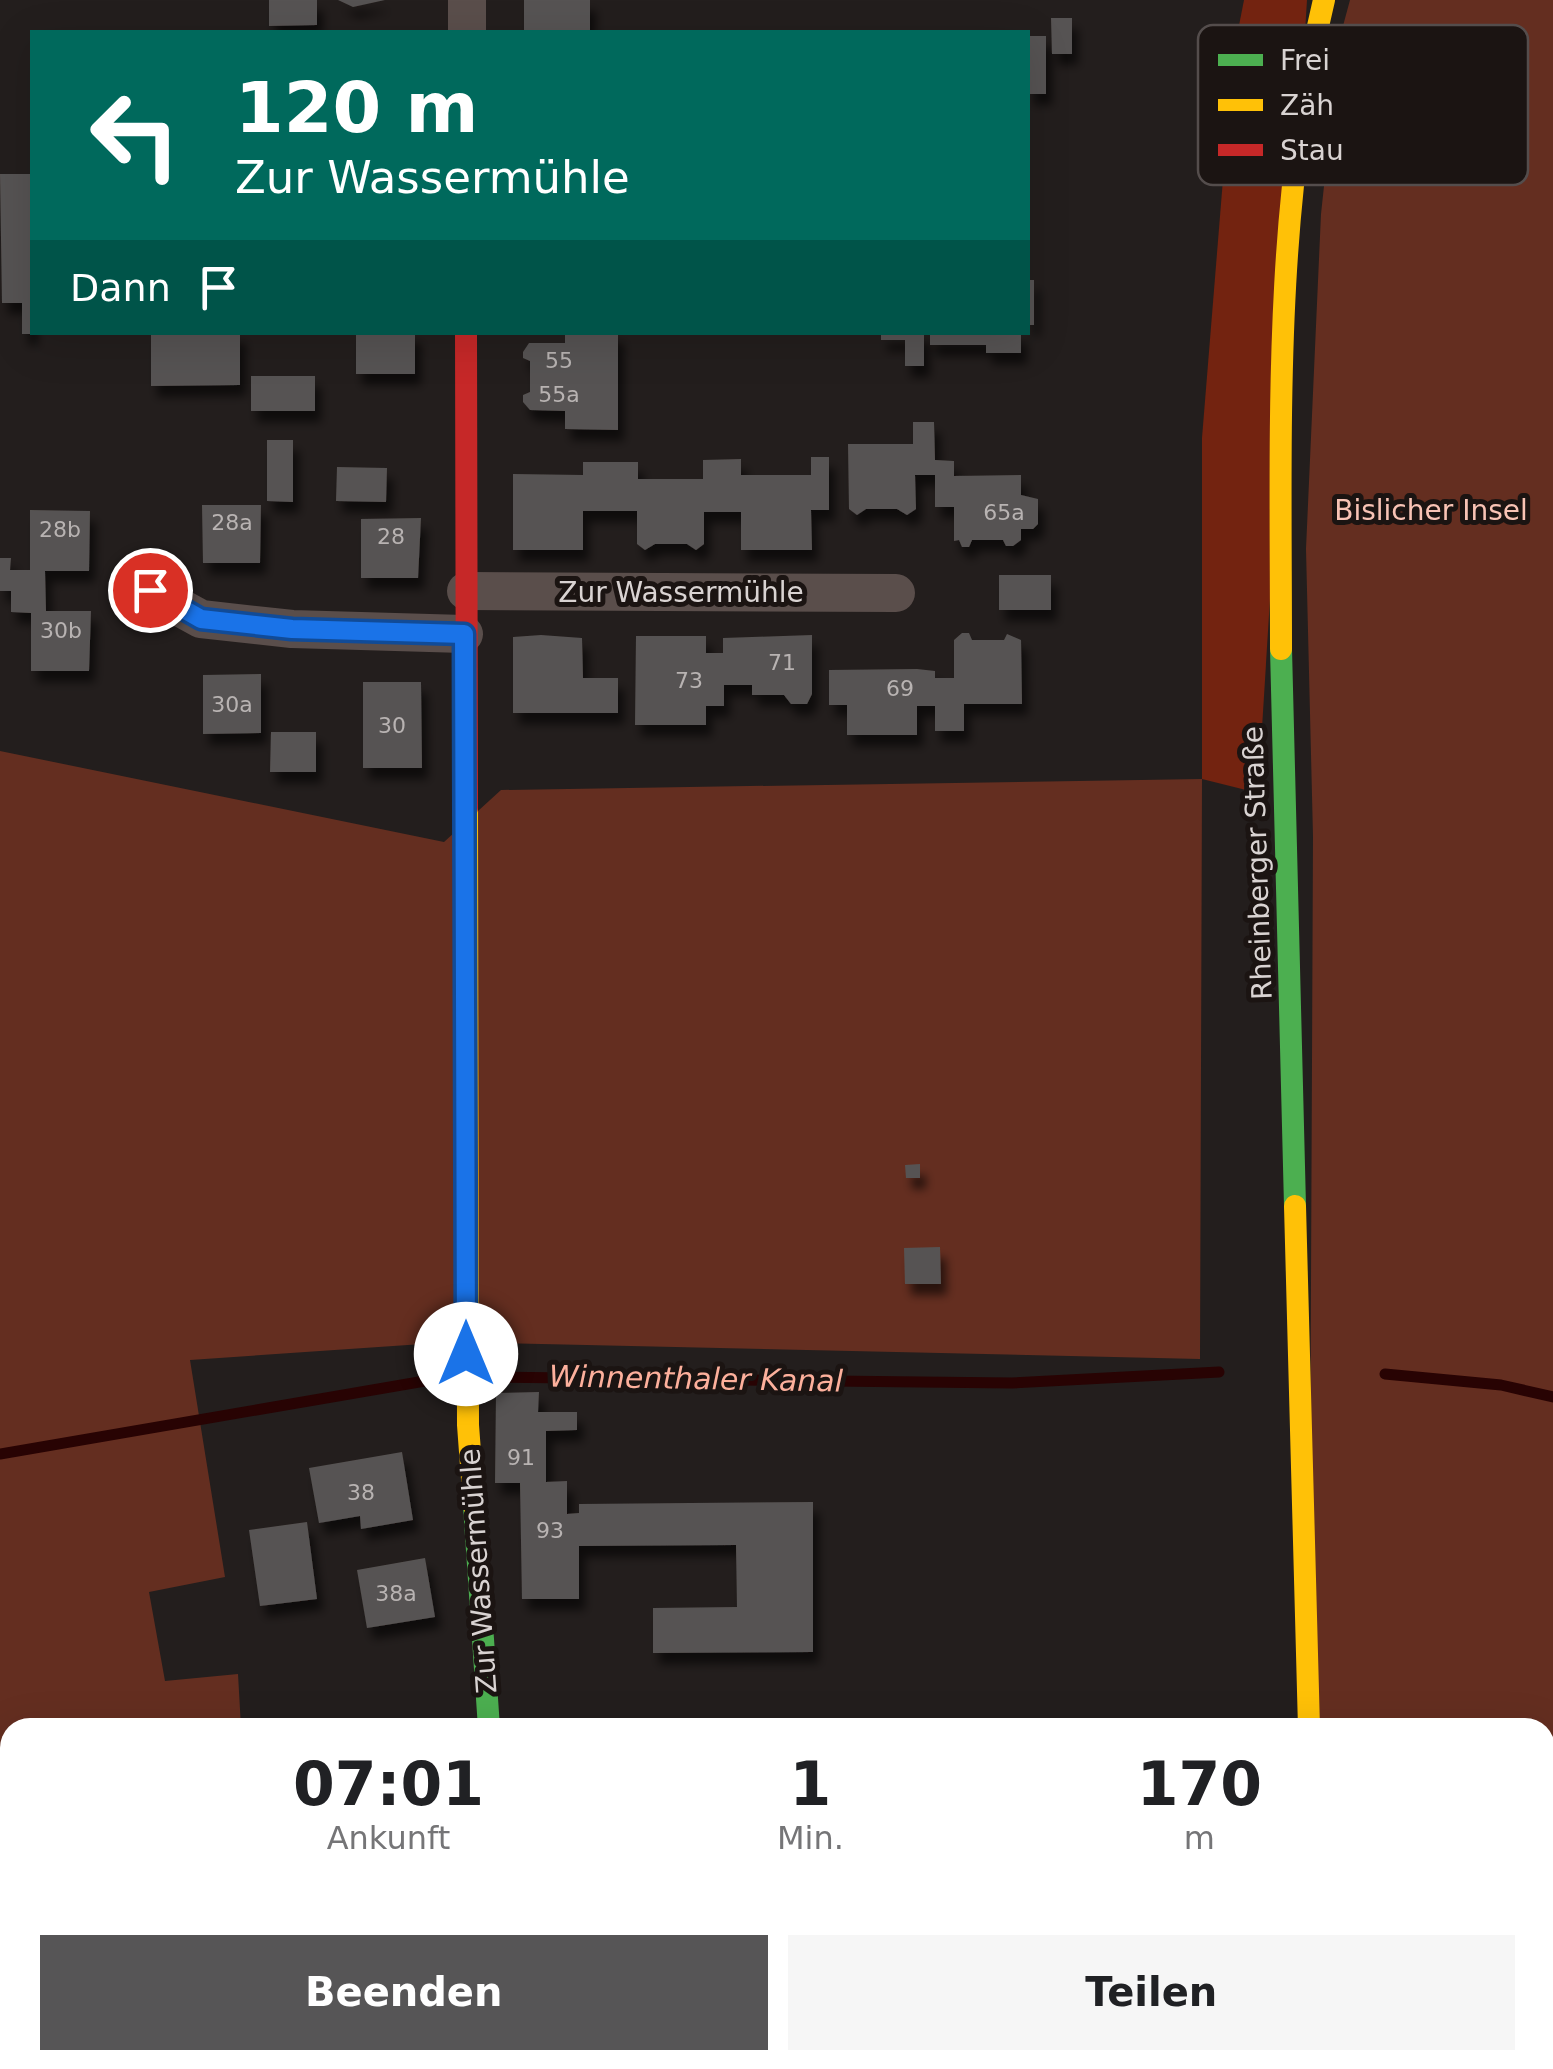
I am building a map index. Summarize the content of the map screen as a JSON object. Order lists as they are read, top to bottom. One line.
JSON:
{"streets":{"main road":["Zur Wassermühle","Rheinberger Straße"]},"water":["Winnenthaler Kanal"],"parks":["Bislicher Insel"],"house_numbers":["55","55a","65a","28a","28b","28","30b","71","73","69","30a","30","91","38","93","38a"],"legend":["Frei","Zäh","Stau"],"page":{"turn":["120 m","Zur Wassermühle"],"then":"Dann","eta":["07:01","Ankunft","1","Min.","170","m"],"buttons":["Beenden","Teilen"]}}
